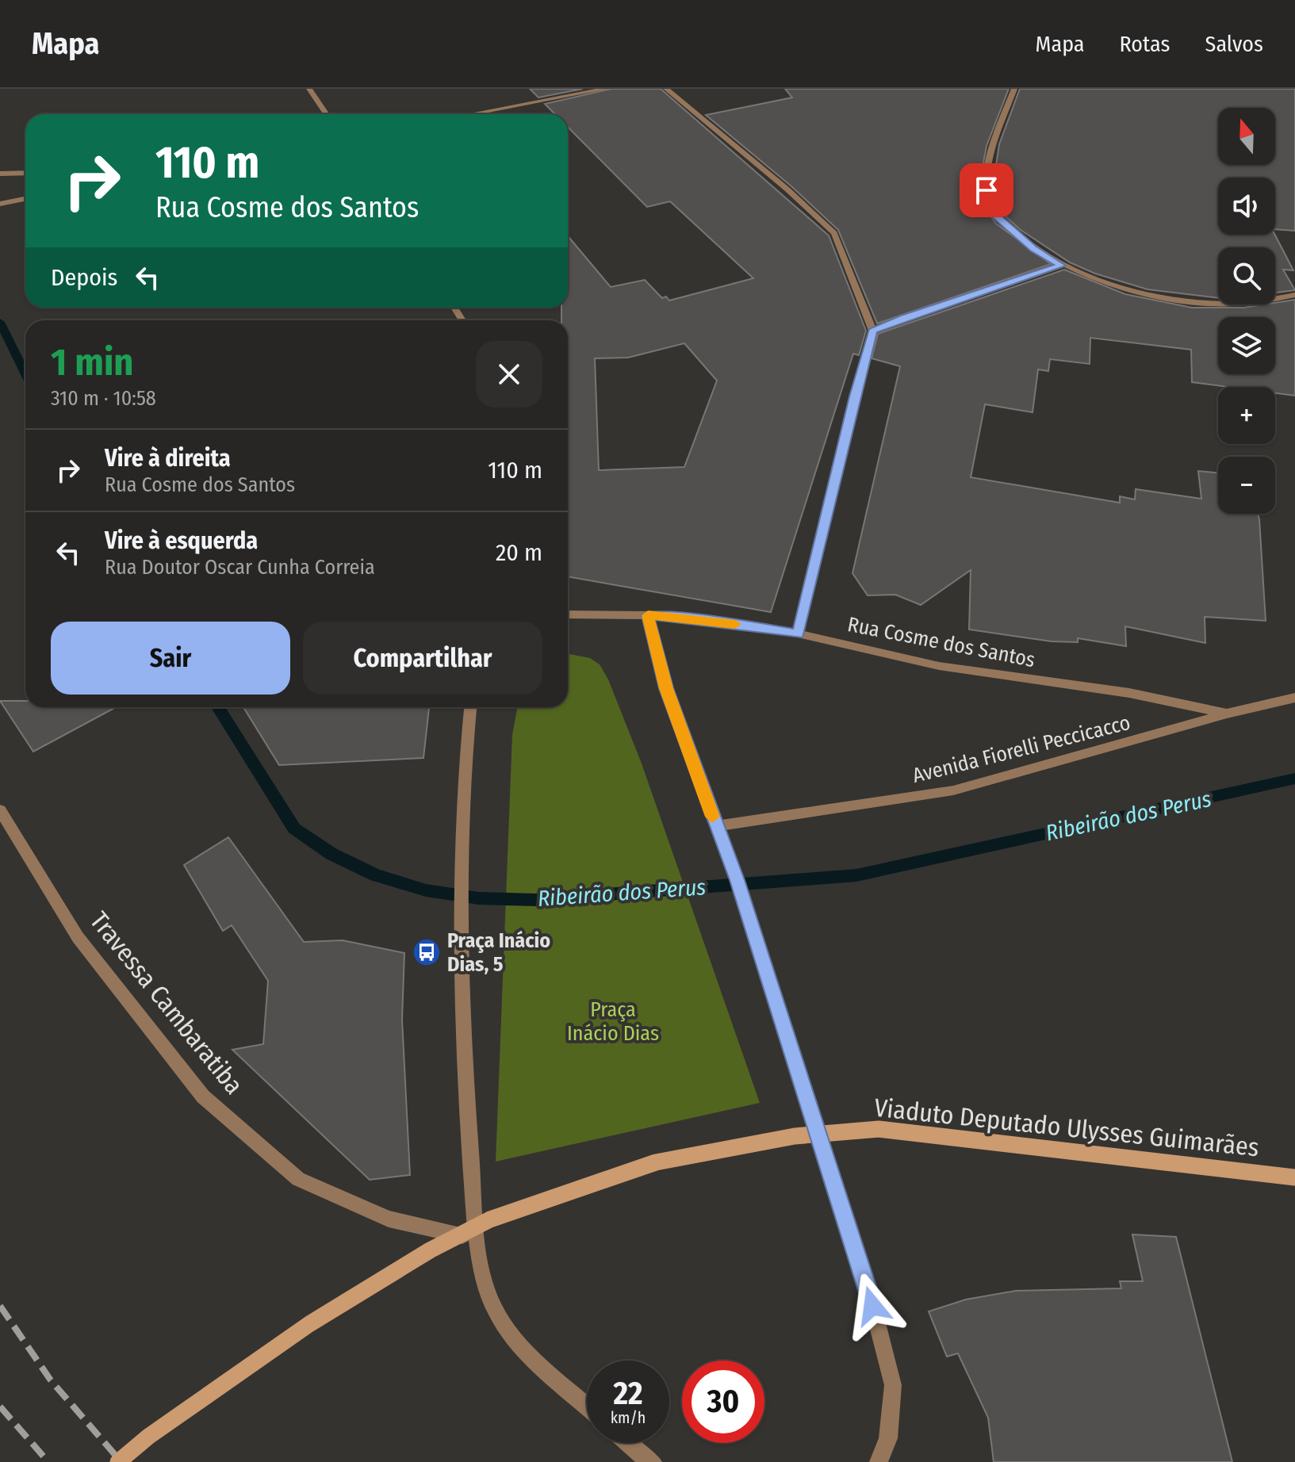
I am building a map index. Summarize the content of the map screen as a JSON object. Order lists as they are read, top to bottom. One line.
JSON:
{"streets":{"main road":["Viaduto Deputado Ulysses Guimarães"],"street":["Rua Cosme dos Santos","Avenida Fiorelli Peccicacco","Travessa Cambaratiba"]},"crossings":[["Rua Cosme dos Santos","Avenida Fiorelli Peccicacco"]],"water":["Ribeirão dos Perus"],"parks":["Praça Inácio Dias"],"places":{"bus stop":["Praça Inácio Dias, 5"]},"north":"top","page":{"header":"Mapa","nav":["Mapa","Rotas","Salvos"],"map_buttons":["+","−"],"turn":["110 m","Rua Cosme dos Santos"],"then":"Depois","heading":["1 min","310 m · 10:58"],"list":[{"name":"Vire à direita","note":"Rua Cosme dos Santos","value":"110 m"},{"name":"Vire à esquerda","note":"Rua Doutor Oscar Cunha Correia","value":"20 m"}],"buttons":["Sair","Compartilhar"],"speed":"22 km/h","limit":"30"}}
